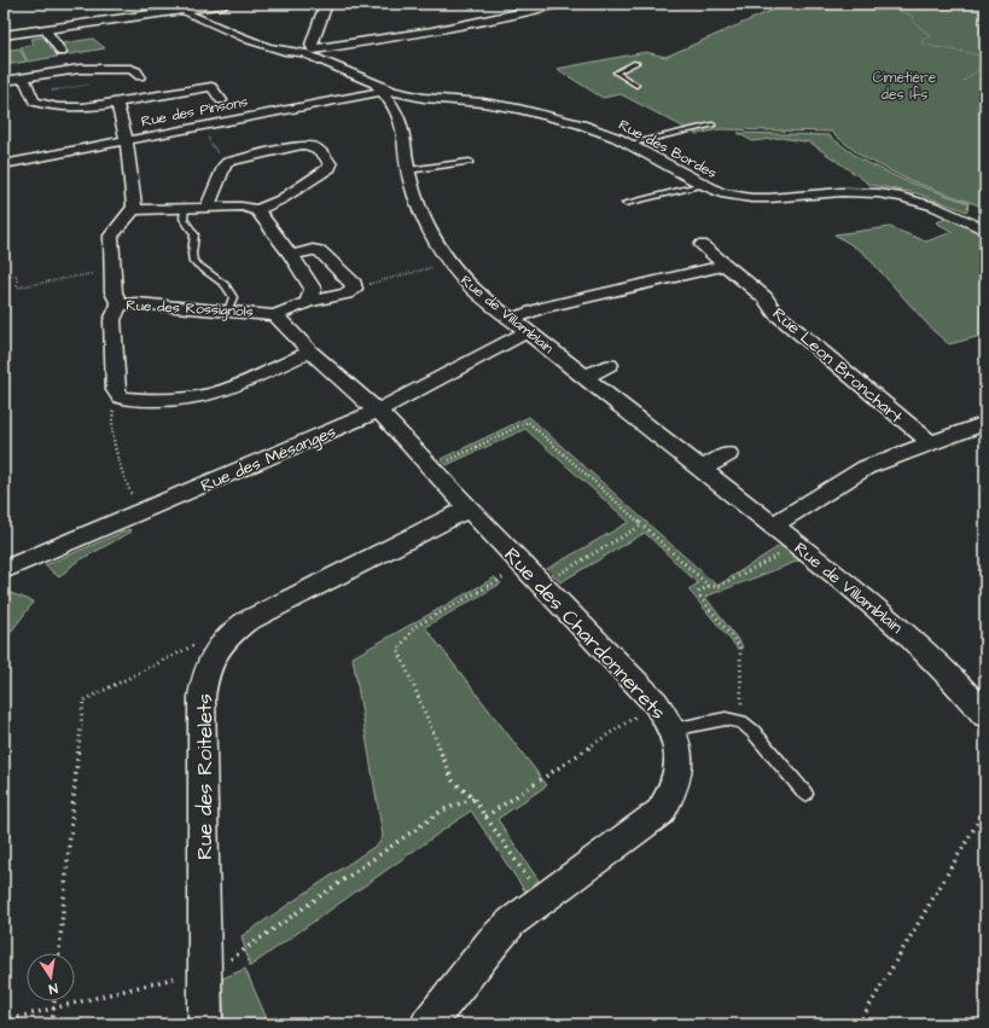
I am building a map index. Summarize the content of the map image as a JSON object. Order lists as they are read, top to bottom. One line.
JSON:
{"streets":{"street":["Rue des Pinsons","Rue des Bordes","Rue des Rossignols","Rue de Villamblain","Rue Leon Bronchart","Rue des Mésanges","Rue des Chardonnerets","Rue des Roitelets"]},"crossings":[["Rue des Pinsons","Rue des Bordes"],["Rue des Pinsons","Rue de Villamblain"],["Rue des Bordes","Rue de Villamblain"],["Rue des Rossignols","Rue des Mésanges"],["Rue des Rossignols","Rue des Chardonnerets"],["Rue de Villamblain","Rue des Mésanges"],["Rue des Mésanges","Rue des Chardonnerets"],["Rue des Chardonnerets","Rue des Roitelets"]],"parks":["Cimetière des Ifs"],"north":"bottom"}
